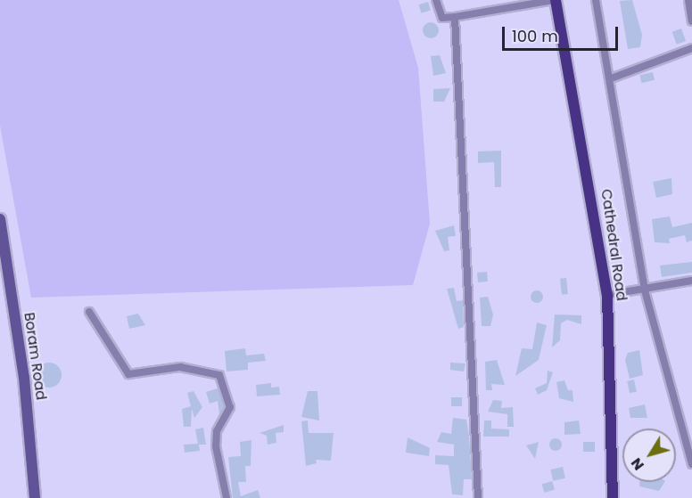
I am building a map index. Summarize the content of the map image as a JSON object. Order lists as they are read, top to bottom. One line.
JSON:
{"streets":{"main road":["Cathedral Road"],"street":["Boram Road"]},"scale_bar":"100 m","north":"bottom left"}
